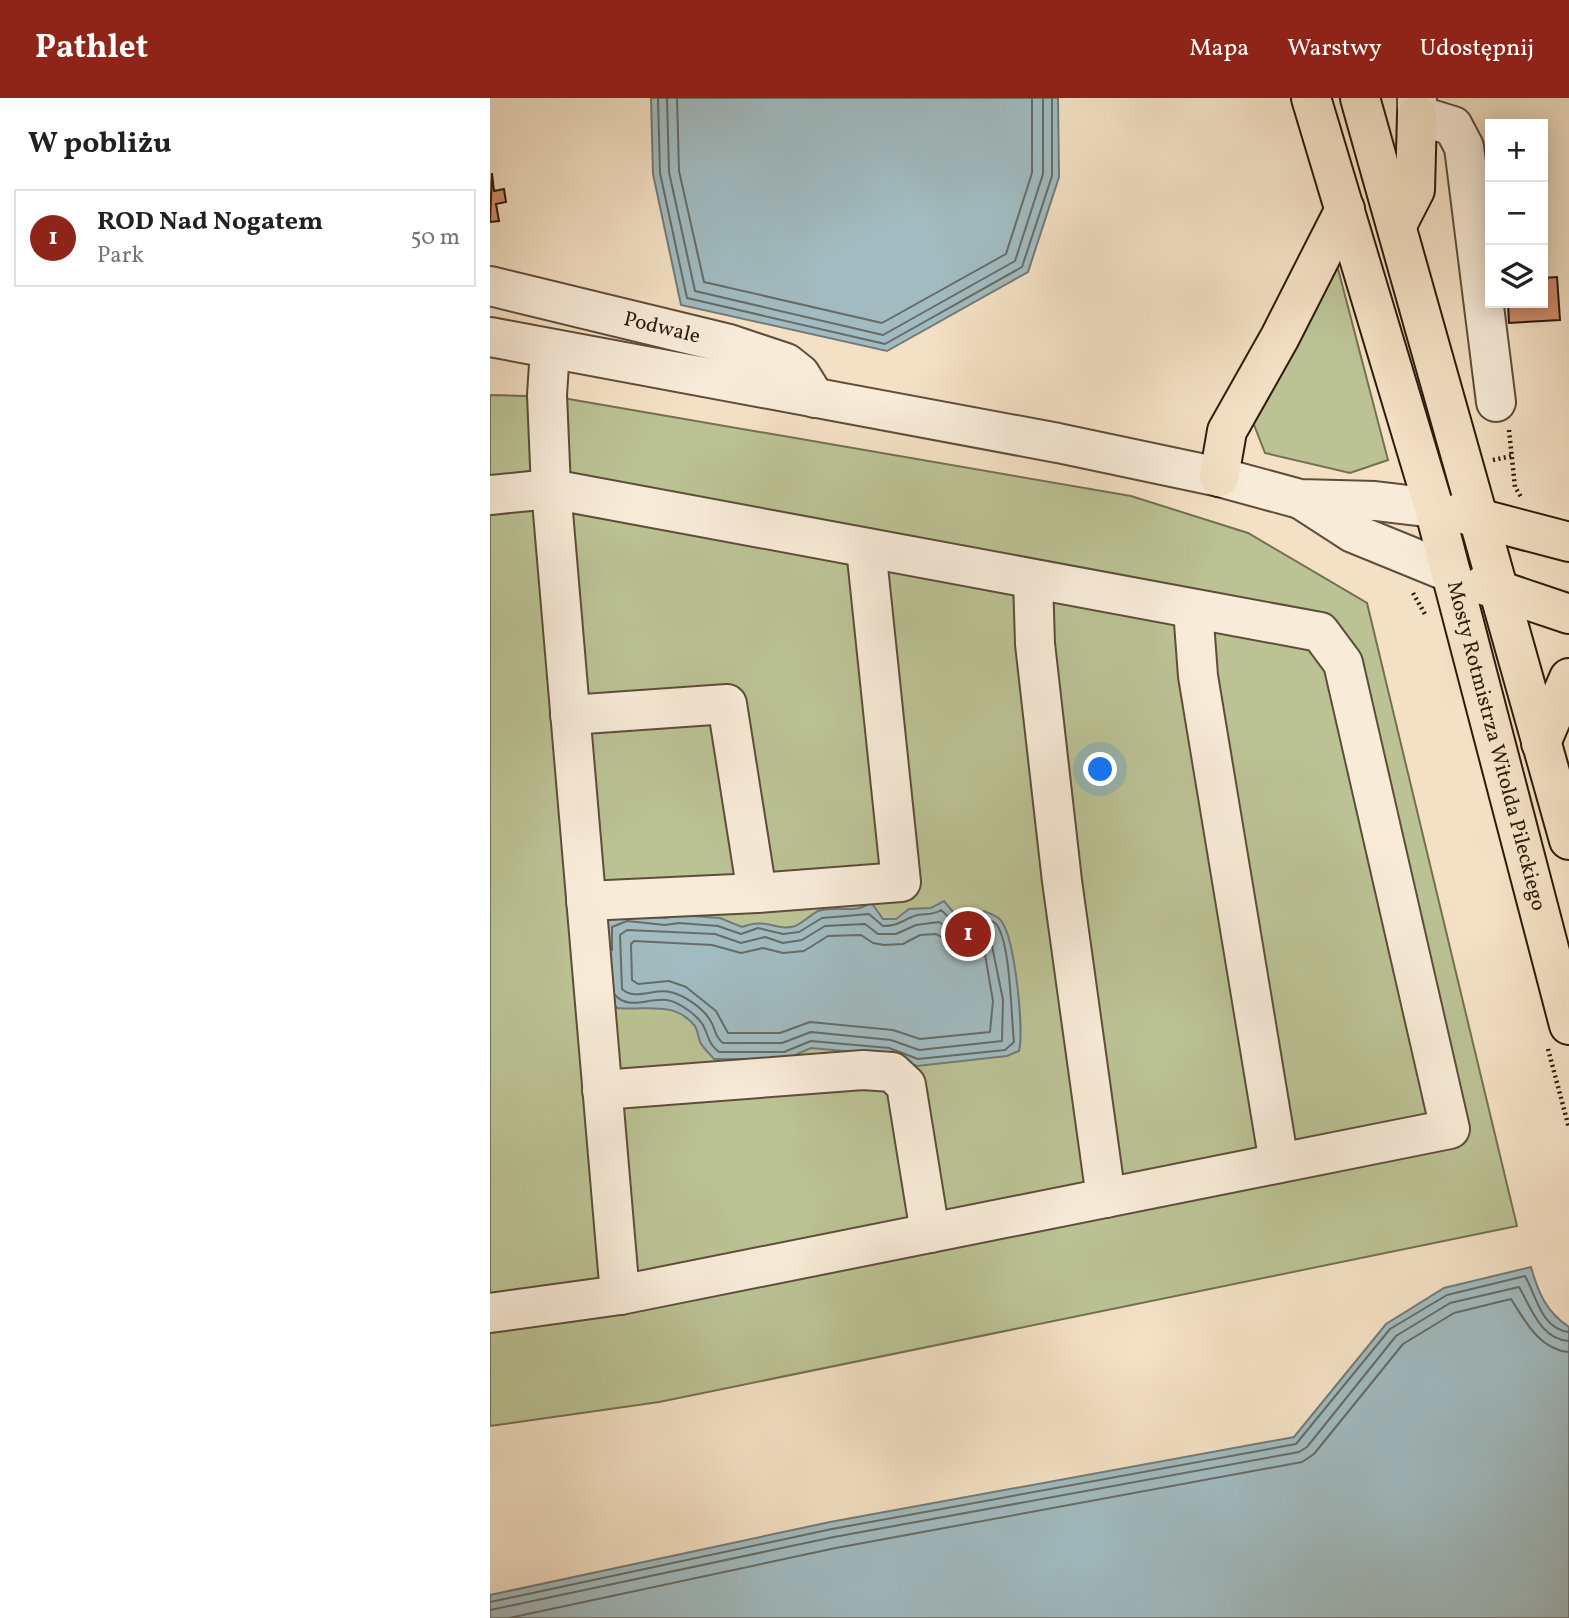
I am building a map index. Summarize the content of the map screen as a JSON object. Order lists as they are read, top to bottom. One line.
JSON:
{"streets":{"main road":["Mosty Rotmistrza Witolda Pileckiego"],"street":["Podwale"]},"page":{"header":"Pathlet","nav":["Mapa","Warstwy","Udostępnij"],"heading":"W pobliżu","map_buttons":["+","−"],"list":[{"mark":"1","name":"ROD Nad Nogatem","note":"Park","value":"50 m"}],"pins":"1"}}
